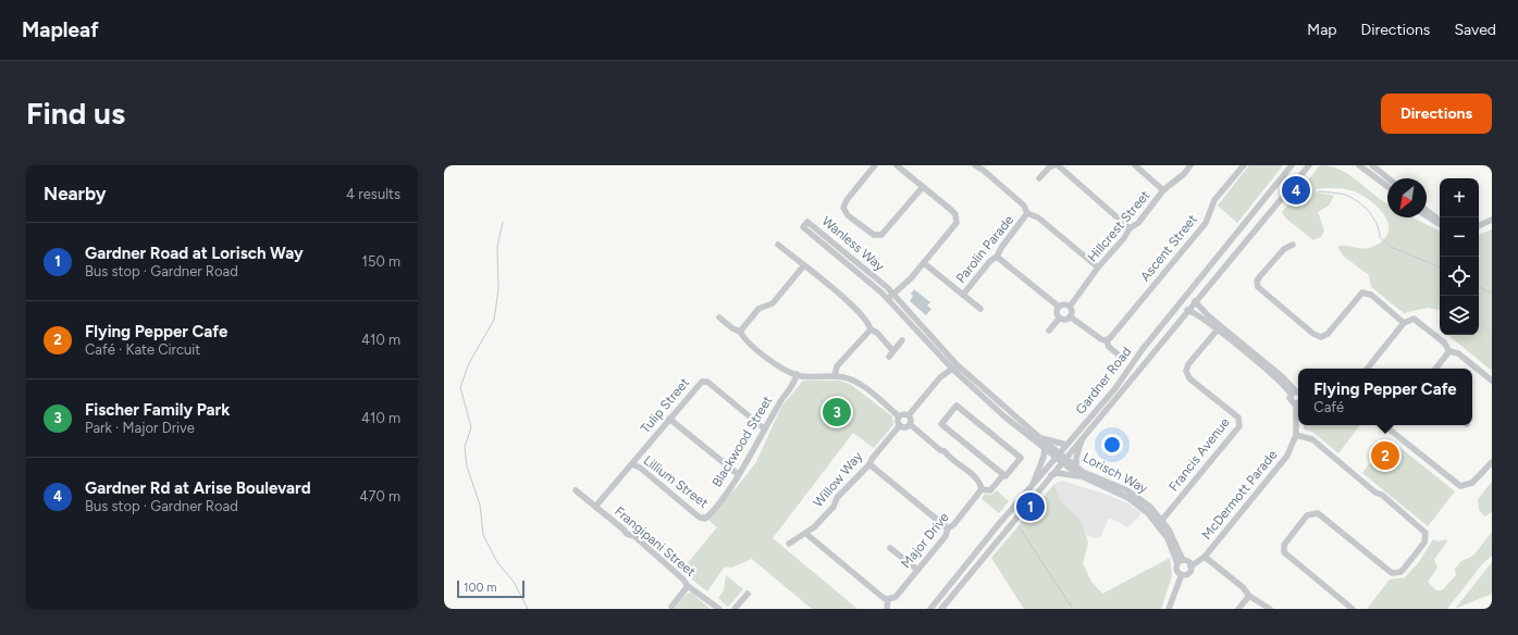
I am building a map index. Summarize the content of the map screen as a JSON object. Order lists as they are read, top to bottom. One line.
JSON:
{"streets":{"street":["Hillcrest Street","Wanless Way","Ascent Street","Parolin Parade","Gardner Road","Tulip Street","Blackwood Street","Francis Avenue","Lorisch Way","Willow Way","Lillium Street","McDermott Parade","Major Drive","Frangipani Street"]},"crossings":[["Wanless Way","Gardner Road"],["Wanless Way","Lorisch Way"],["Gardner Road","Lorisch Way"],["Tulip Street","Blackwood Street"],["Tulip Street","Lillium Street"],["Tulip Street","Frangipani Street"],["Blackwood Street","Lillium Street"],["Francis Avenue","Lorisch Way"],["Lorisch Way","McDermott Parade"]],"scale_bar":"100 m","north":"bottom left","page":{"header":"Mapleaf","nav":["Map","Directions","Saved"],"buttons":"Directions","title":"Find us","heading":["Nearby","4 results"],"pins":["4","3","2","1"],"map_buttons":["+","−"],"list":[{"mark":"1","name":"Gardner Road at Lorisch Way","note":"Bus stop · Gardner Road","value":"150 m"},{"mark":"2","name":"Flying Pepper Cafe","note":"Café · Kate Circuit","value":"410 m"},{"mark":"3","name":"Fischer Family Park","note":"Park · Major Drive","value":"410 m"},{"mark":"4","name":"Gardner Rd at Arise Boulevard","note":"Bus stop · Gardner Road","value":"470 m"}],"popup":["Flying Pepper Cafe","Café"],"scale":"100 m"}}
